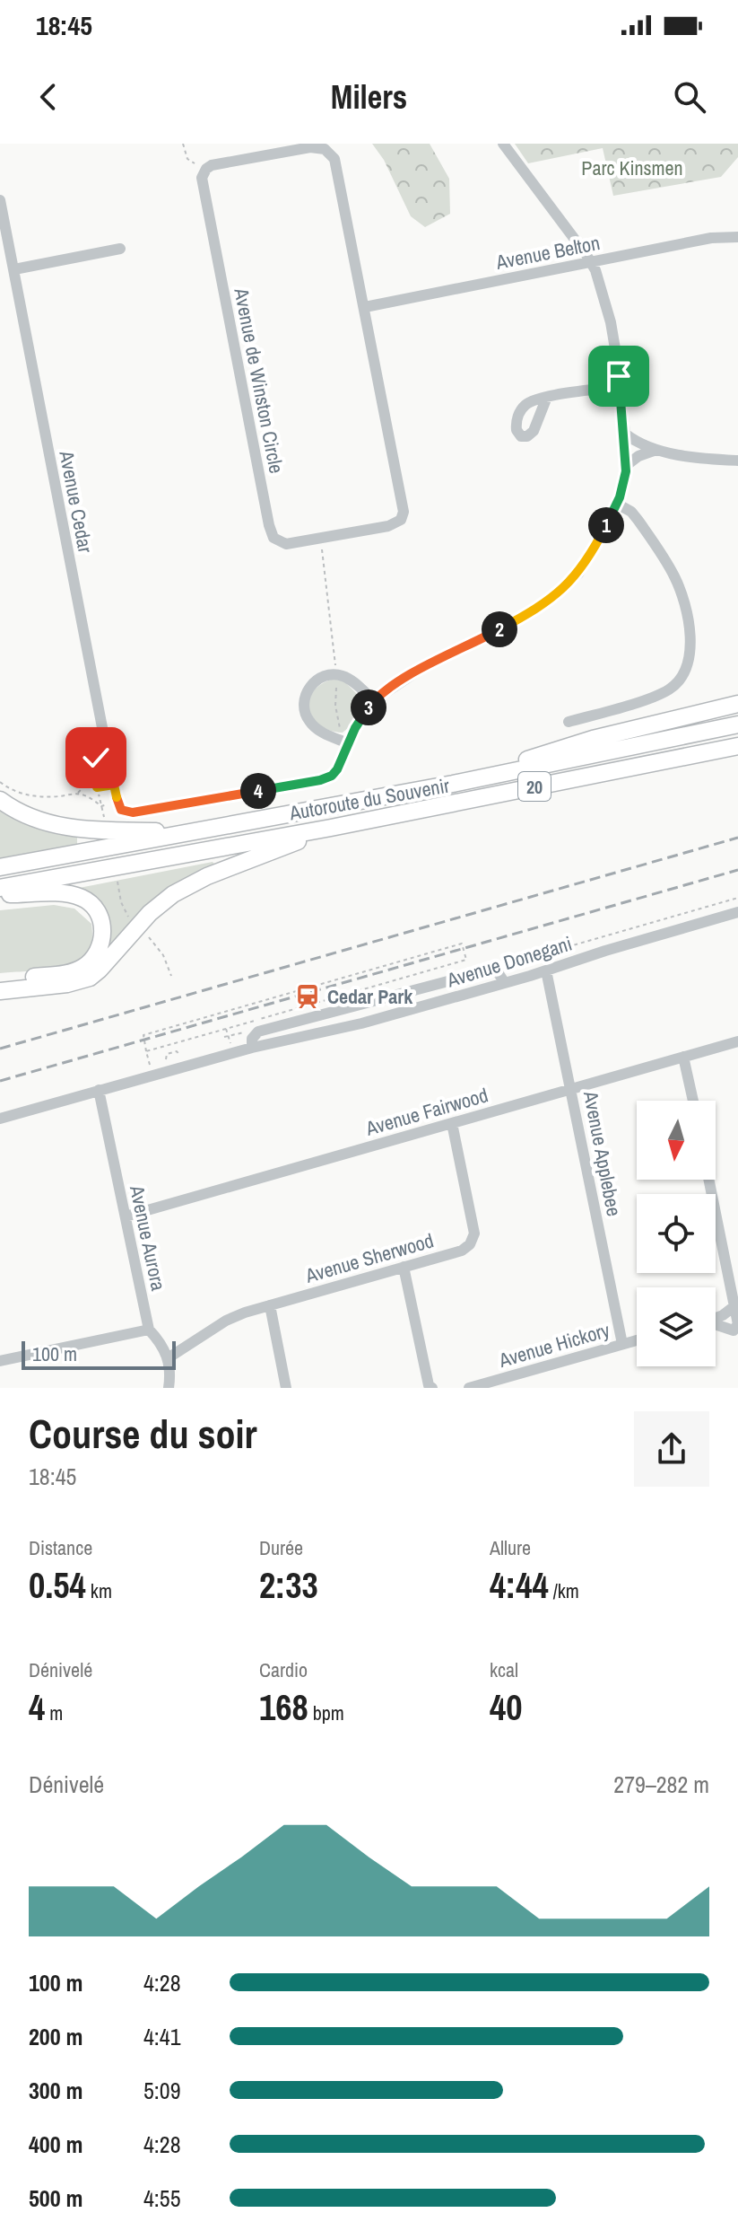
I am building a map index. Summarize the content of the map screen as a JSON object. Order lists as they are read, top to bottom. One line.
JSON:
{"streets":{"highway":["20","Autoroute du Souvenir"],"street":["Avenue Belton","Avenue de Winston Circle","Avenue Cedar","Avenue Donegani","Avenue Fairwood","Avenue Applebee","Avenue Aurora","Avenue Sherwood","Avenue Hickory"]},"crossings":[["Avenue Belton","Avenue de Winston Circle"],["Avenue Donegani","Avenue Applebee"],["Avenue Donegani","Avenue Aurora"],["Avenue Fairwood","Avenue Applebee"],["Avenue Fairwood","Avenue Aurora"],["Avenue Fairwood","Avenue Sherwood"],["Avenue Applebee","Avenue Hickory"],["Avenue Aurora","Avenue Sherwood"]],"parks":["Parc Kinsmen"],"places":{"station":["Cedar Park"]},"scale_bar":"100 m","north":"bottom","page":{"status":"18:45","header":"Milers","pins":["1","2","3","4"],"scale":"100 m","heading":["Course du soir","18:45"],"stats":[["Distance","0.54 km"],["Durée","2:33"],["Allure","4:44 /km"],["Dénivelé","4 m"],["Cardio","168 bpm"],["kcal","40"]],"chart":["Dénivelé","279–282 m"],"list":[{"name":"100 m","note":"4:28"},{"name":"200 m","note":"4:41"},{"name":"300 m","note":"5:09"},{"name":"400 m","note":"4:28"},{"name":"500 m","note":"4:55"}]}}
